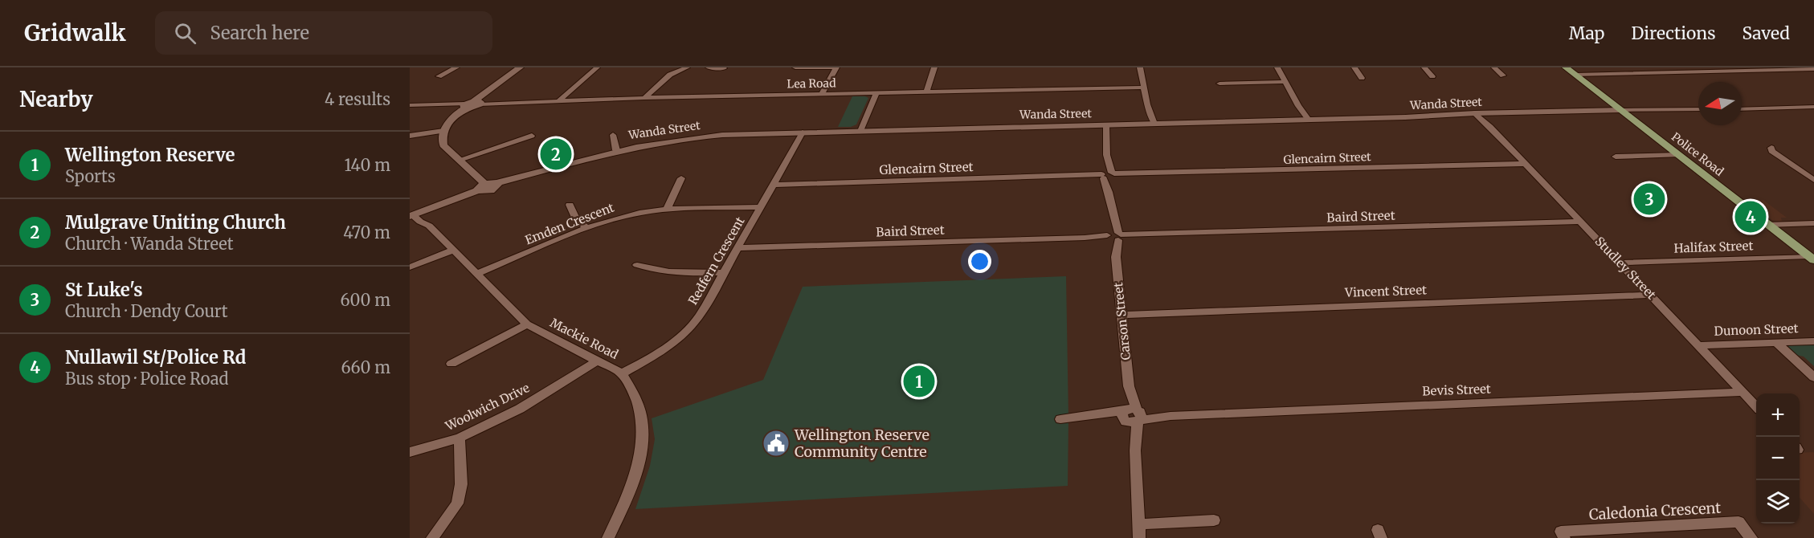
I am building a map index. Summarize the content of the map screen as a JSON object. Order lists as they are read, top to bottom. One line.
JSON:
{"streets":{"main road":["Police Road"],"street":["Lea Road","Wanda Street","Glencairn Street","Baird Street","Emden Crescent","Halifax Street","Redfern Crescent","Studley Street","Vincent Street","Carson Street","Dunoon Street","Mackie Road","Bevis Street","Woolwich Drive","Caledonia Crescent"]},"crossings":[["Wanda Street","Police Road"],["Wanda Street","Redfern Crescent"],["Wanda Street","Studley Street"],["Police Road","Halifax Street"],["Glencairn Street","Redfern Crescent"],["Glencairn Street","Studley Street"],["Glencairn Street","Carson Street"],["Baird Street","Redfern Crescent"],["Baird Street","Studley Street"],["Baird Street","Carson Street"],["Emden Crescent","Redfern Crescent"],["Emden Crescent","Mackie Road"],["Halifax Street","Studley Street"],["Redfern Crescent","Mackie Road"],["Studley Street","Vincent Street"],["Studley Street","Dunoon Street"],["Studley Street","Bevis Street"],["Vincent Street","Carson Street"],["Carson Street","Bevis Street"],["Mackie Road","Woolwich Drive"]],"places":{"public building":["Wellington Reserve Community Centre"]},"north":"left","page":{"header":"Gridwalk","search":"Search here","nav":["Map","Directions","Saved"],"heading":["Nearby","4 results"],"list":[{"mark":"1","name":"Wellington Reserve","note":"Sports","value":"140 m"},{"mark":"2","name":"Mulgrave Uniting Church","note":"Church · Wanda Street","value":"470 m"},{"mark":"3","name":"St Luke's","note":"Church · Dendy Court","value":"600 m"},{"mark":"4","name":"Nullawil St/Police Rd","note":"Bus stop · Police Road","value":"660 m"}],"pins":["2","3","4","1"],"map_buttons":["+","−"]}}
